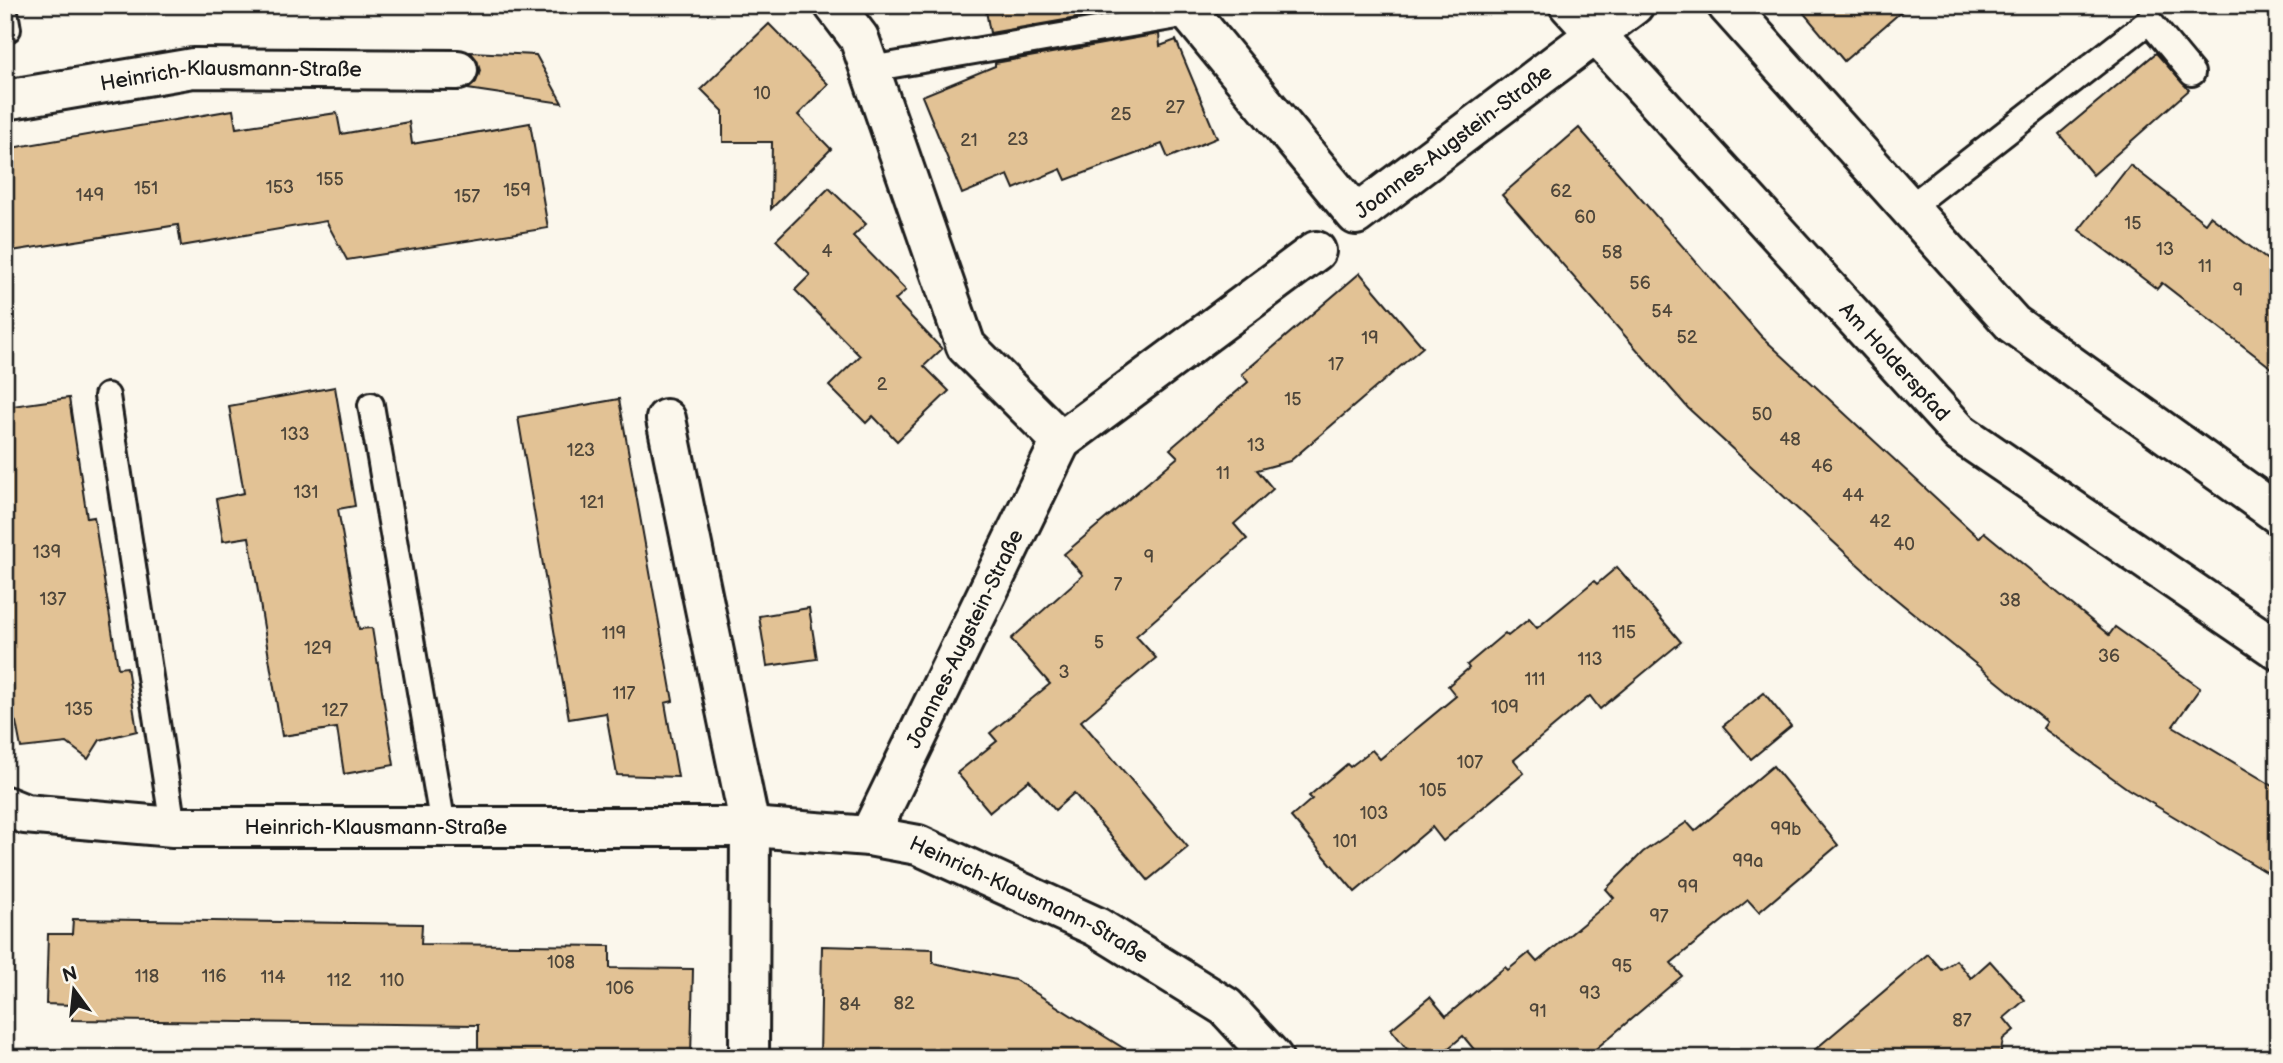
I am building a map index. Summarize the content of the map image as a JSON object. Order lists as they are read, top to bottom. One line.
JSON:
{"streets":{"street":["Heinrich-Klausmann-Straße","Joannes-Augstein-Straße","Am Holderspfad"]},"crossings":[["Heinrich-Klausmann-Straße","Joannes-Augstein-Straße"],["Joannes-Augstein-Straße","Am Holderspfad"]],"house_numbers":["10","27","25","23","21","155","153","151","159","62","149","157","60","15","13","4","58","11","56","9","54","52","19","17","2","15","50","133","48","13","123","46","11","131","44","121","42","40","139","9","7","137","38","115","119","5","129","36","113","3","111","117","109","135","127","107","105","103","99b","101","99a","99","97","108","95","118","116","114","112","110","106","93","82","84","91","87"],"north":"top"}
